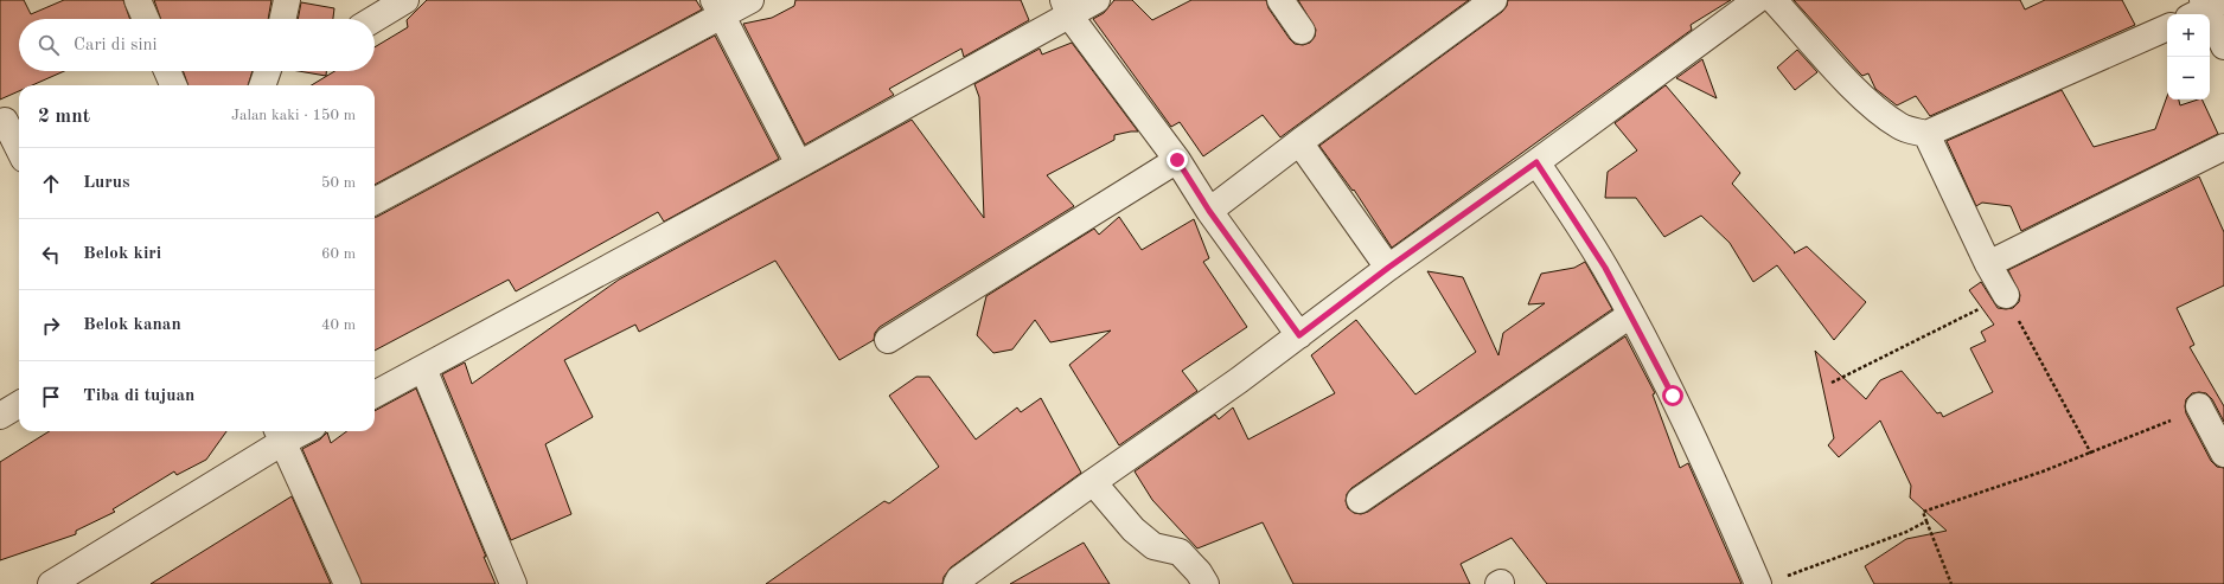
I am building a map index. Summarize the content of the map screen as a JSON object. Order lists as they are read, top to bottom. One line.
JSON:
{"page":{"map_buttons":["+","−"],"search":"Cari di sini","heading":["2 mnt","Jalan kaki · 150 m"],"list":[["Lurus","50 m"],["Belok kiri","60 m"],["Belok kanan","40 m"],"Tiba di tujuan"]}}
